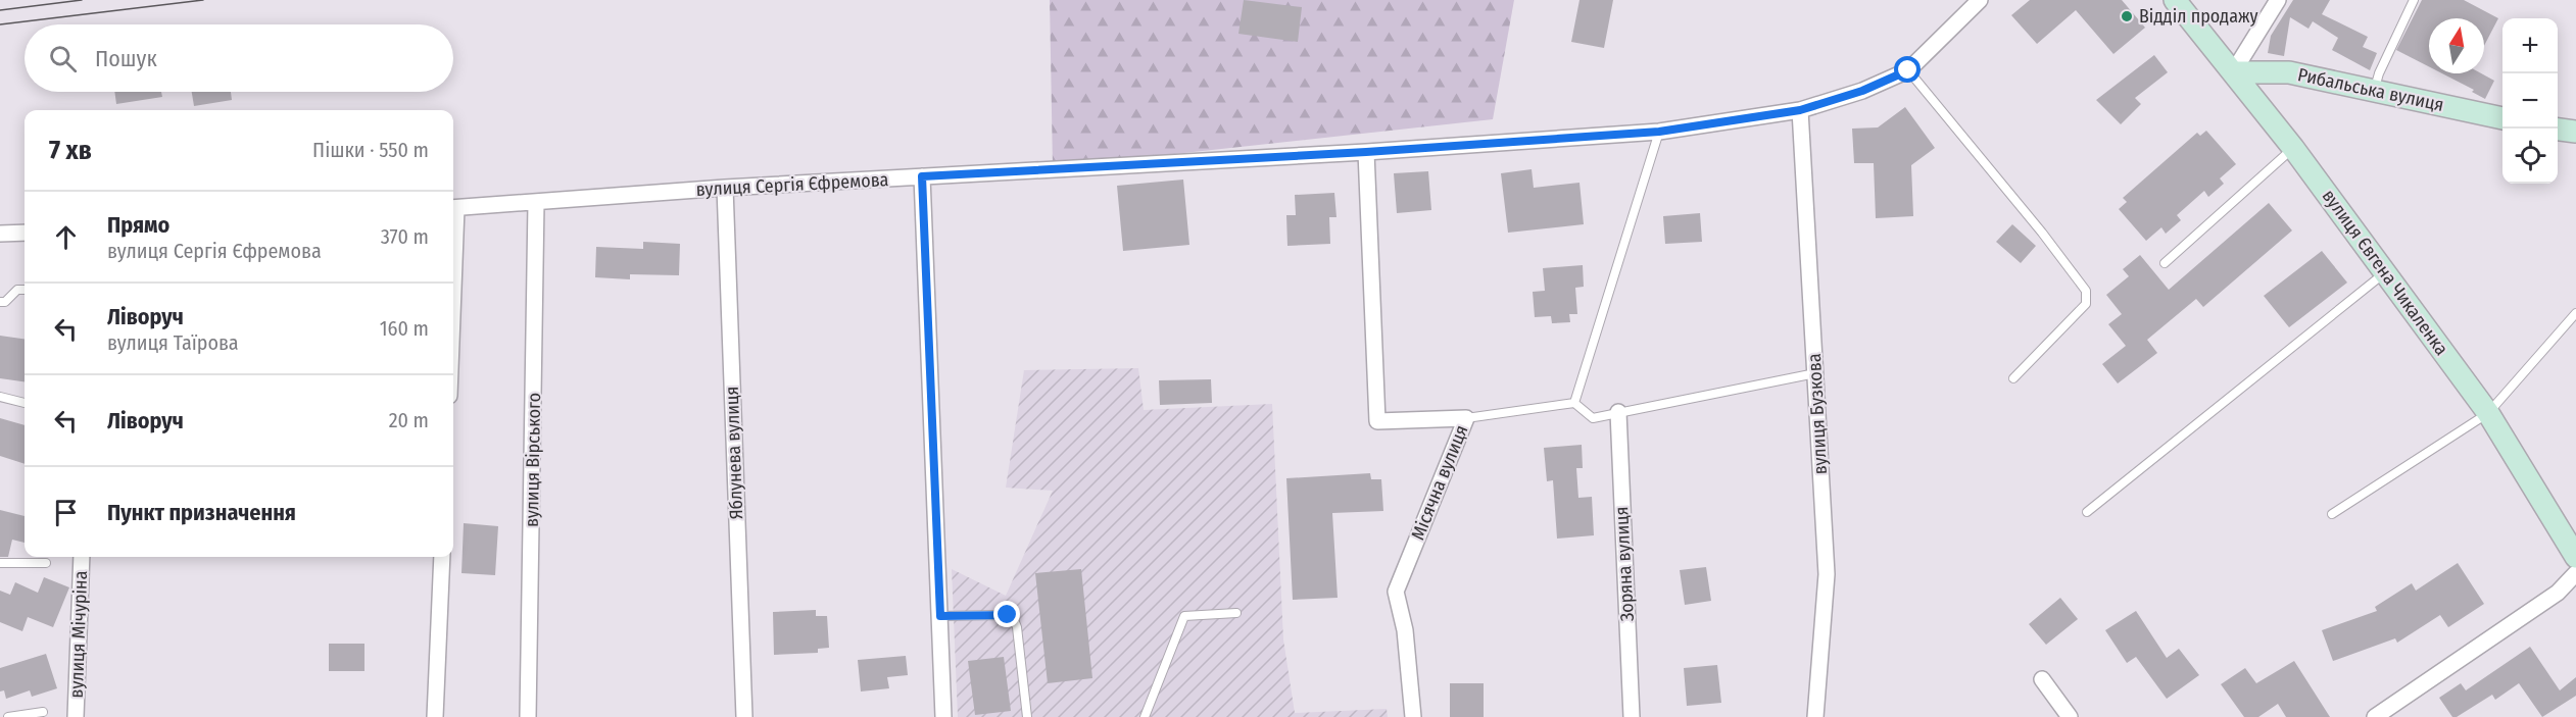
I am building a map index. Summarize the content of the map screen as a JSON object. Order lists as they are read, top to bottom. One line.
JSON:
{"streets":{"street":["Рибальська вулиця","вулиця Сергія Єфремова","вулиця Євгена Чикаленка","вулиця Бузкова","Яблунева вулиця","вулиця Вірського","Місячна вулиця","Зоряна вулиця","вулиця Мічуріна"]},"crossings":[["Рибальська вулиця","вулиця Євгена Чикаленка"],["вулиця Сергія Єфремова","вулиця Бузкова"],["вулиця Сергія Єфремова","Яблунева вулиця"],["вулиця Сергія Єфремова","вулиця Вірського"],["вулиця Сергія Єфремова","Місячна вулиця"]],"places":["Відділ продажу"],"north":"top","page":{"map_buttons":["+","−"],"search":"Пошук","heading":["7 хв","Пішки · 550 m"],"list":[["Прямо","вулиця Сергія Єфремова","370 m"],["Ліворуч","вулиця Таїрова","160 m"],["Ліворуч","20 m"],"Пункт призначення"]}}
